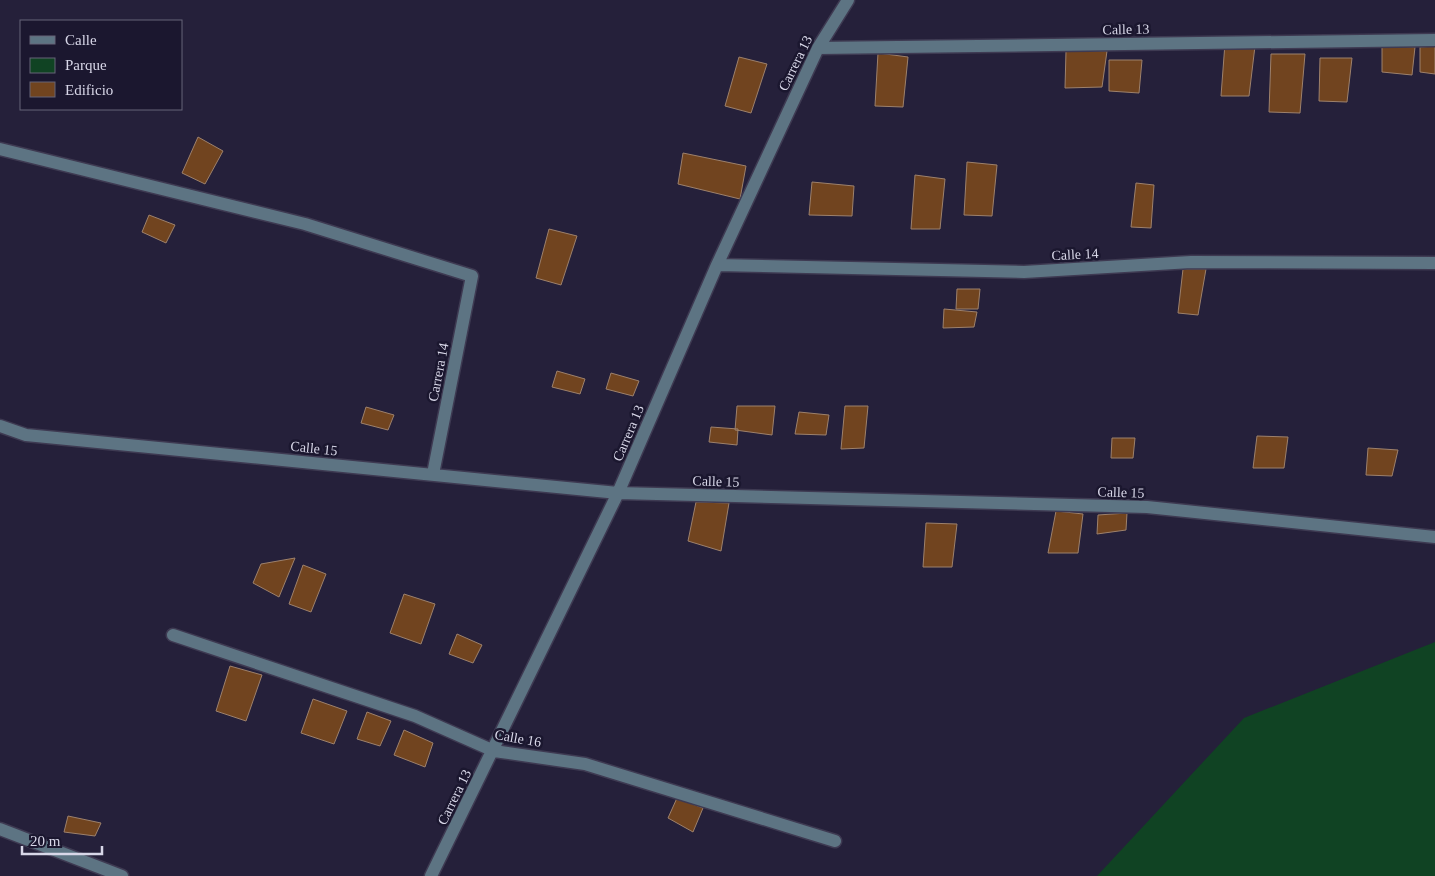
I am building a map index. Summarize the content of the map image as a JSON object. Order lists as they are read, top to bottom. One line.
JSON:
{"streets":{"street":["Calle 13","Carrera 13","Calle 14","Carrera 14","Calle 15","Calle 16"]},"crossings":[["Calle 13","Carrera 13"],["Carrera 13","Calle 14"],["Carrera 13","Calle 15"],["Carrera 13","Calle 16"],["Carrera 14","Calle 15"]],"legend":["Calle","Parque","Edificio"],"scale_bar":"20 m"}
